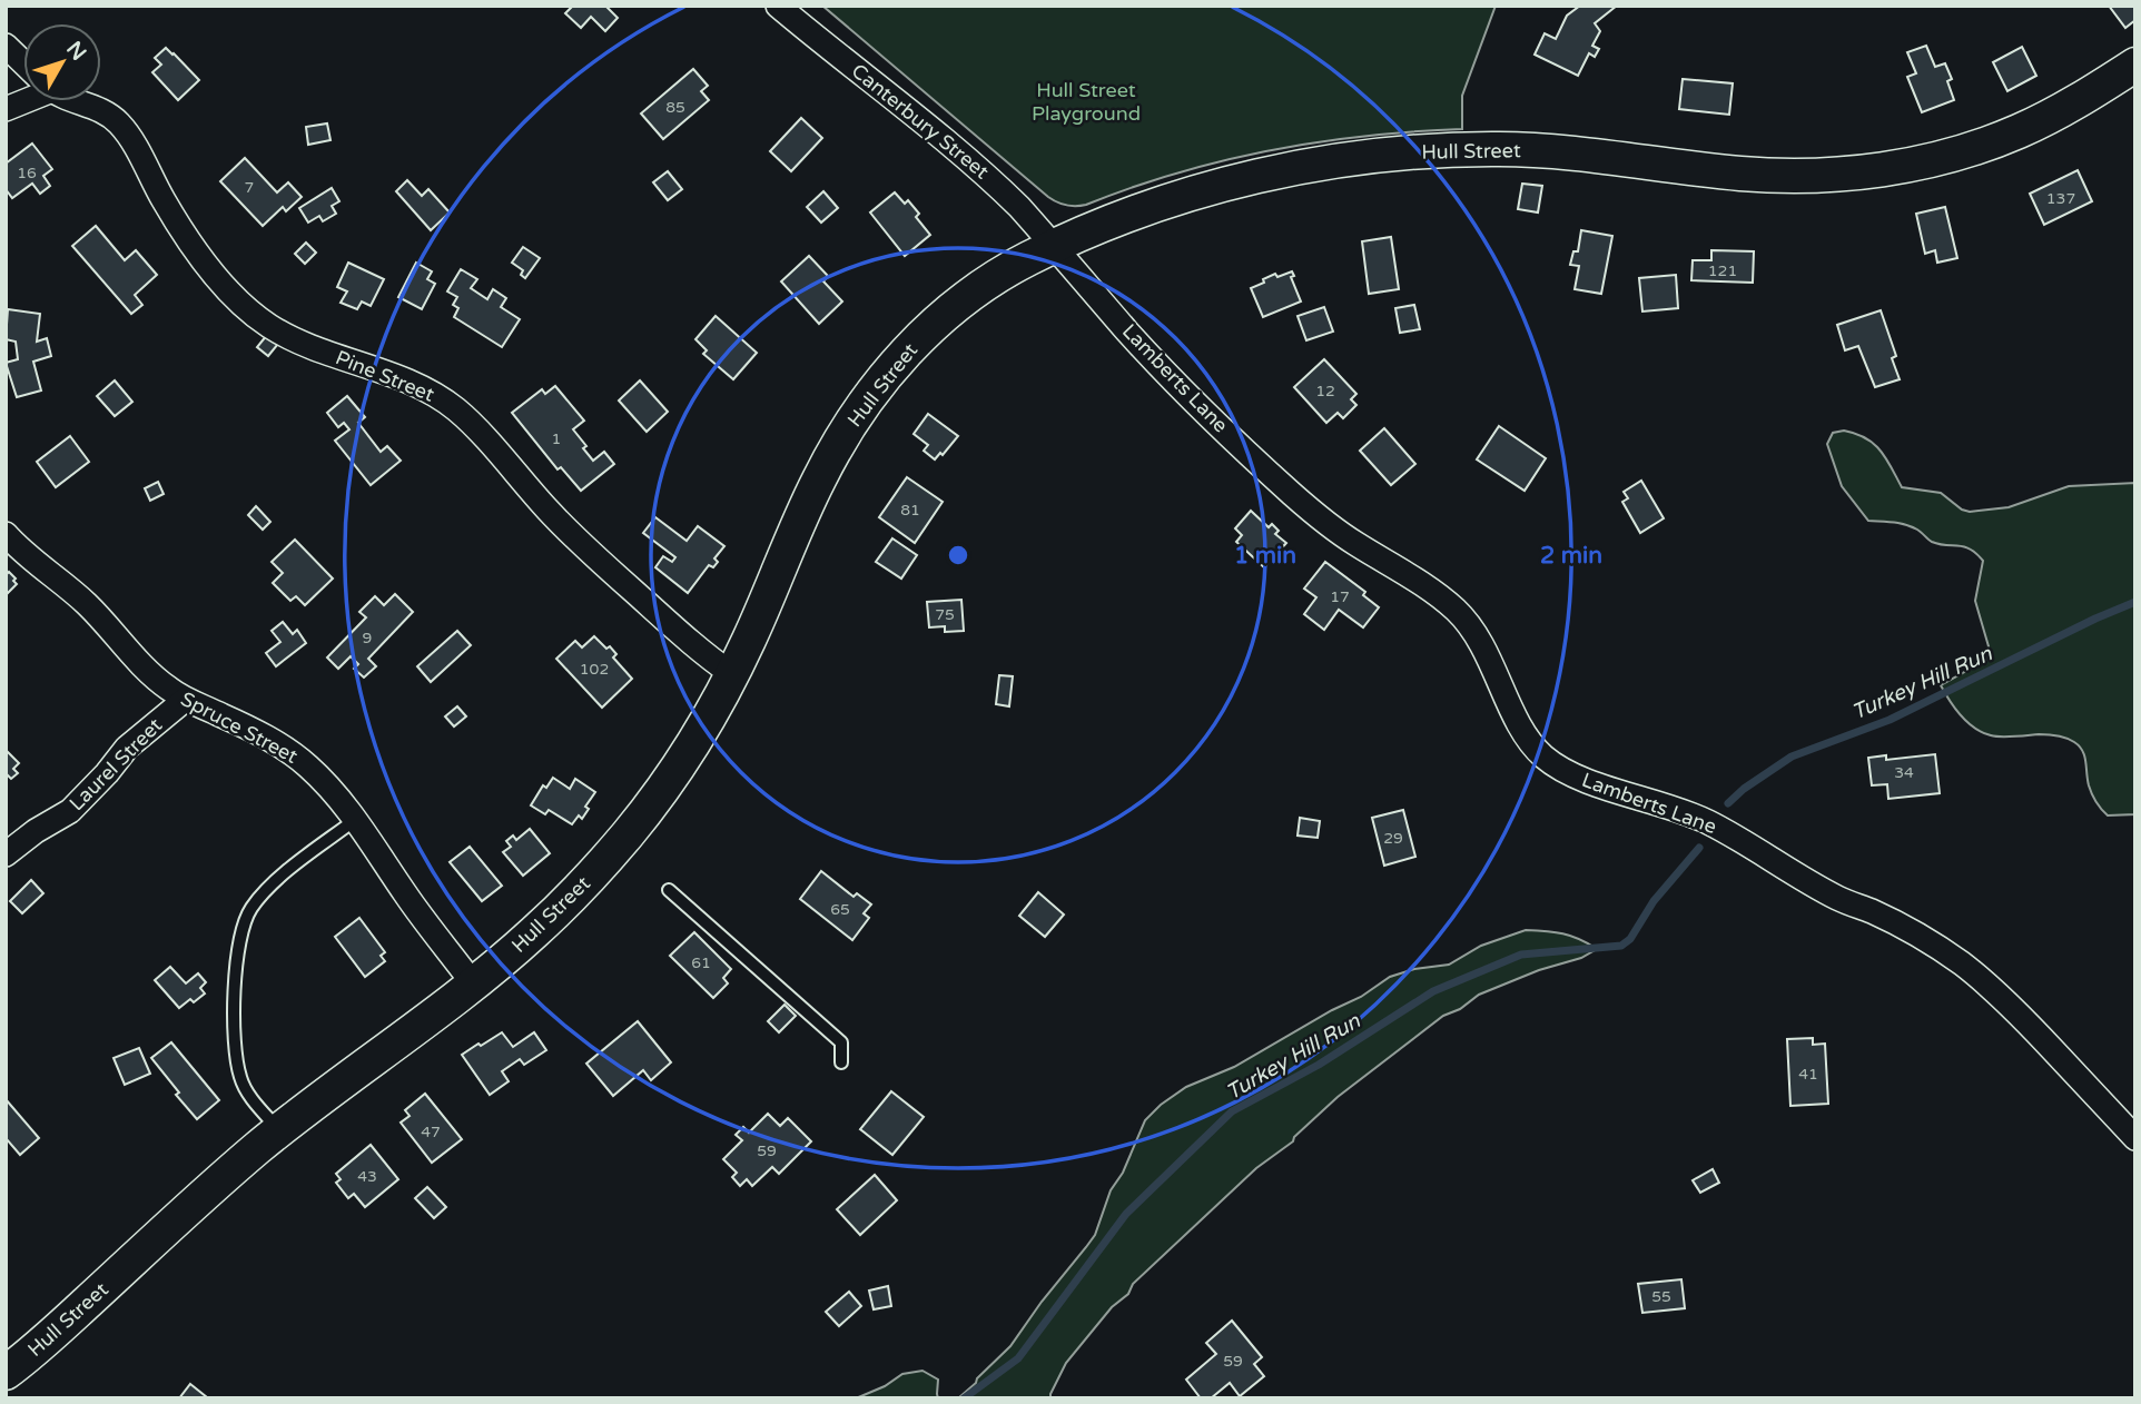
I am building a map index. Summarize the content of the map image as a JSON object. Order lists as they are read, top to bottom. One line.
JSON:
{"streets":{"main road":["Hull Street"],"street":["Canterbury Street","Pine Street","Lamberts Lane","Spruce Street","Laurel Street"]},"crossings":[["Canterbury Street","Hull Street"],["Canterbury Street","Lamberts Lane"],["Hull Street","Pine Street"],["Hull Street","Lamberts Lane"],["Hull Street","Spruce Street"],["Spruce Street","Laurel Street"]],"water":["Turkey Hill Run"],"parks":["Hull Street Playground"],"house_numbers":["85","16","7","137","121","12","1","81","17","75","9","102","34","29","65","61","41","47","59","43","55","59"],"north":"top right","rings":["1 min","2 min"]}
